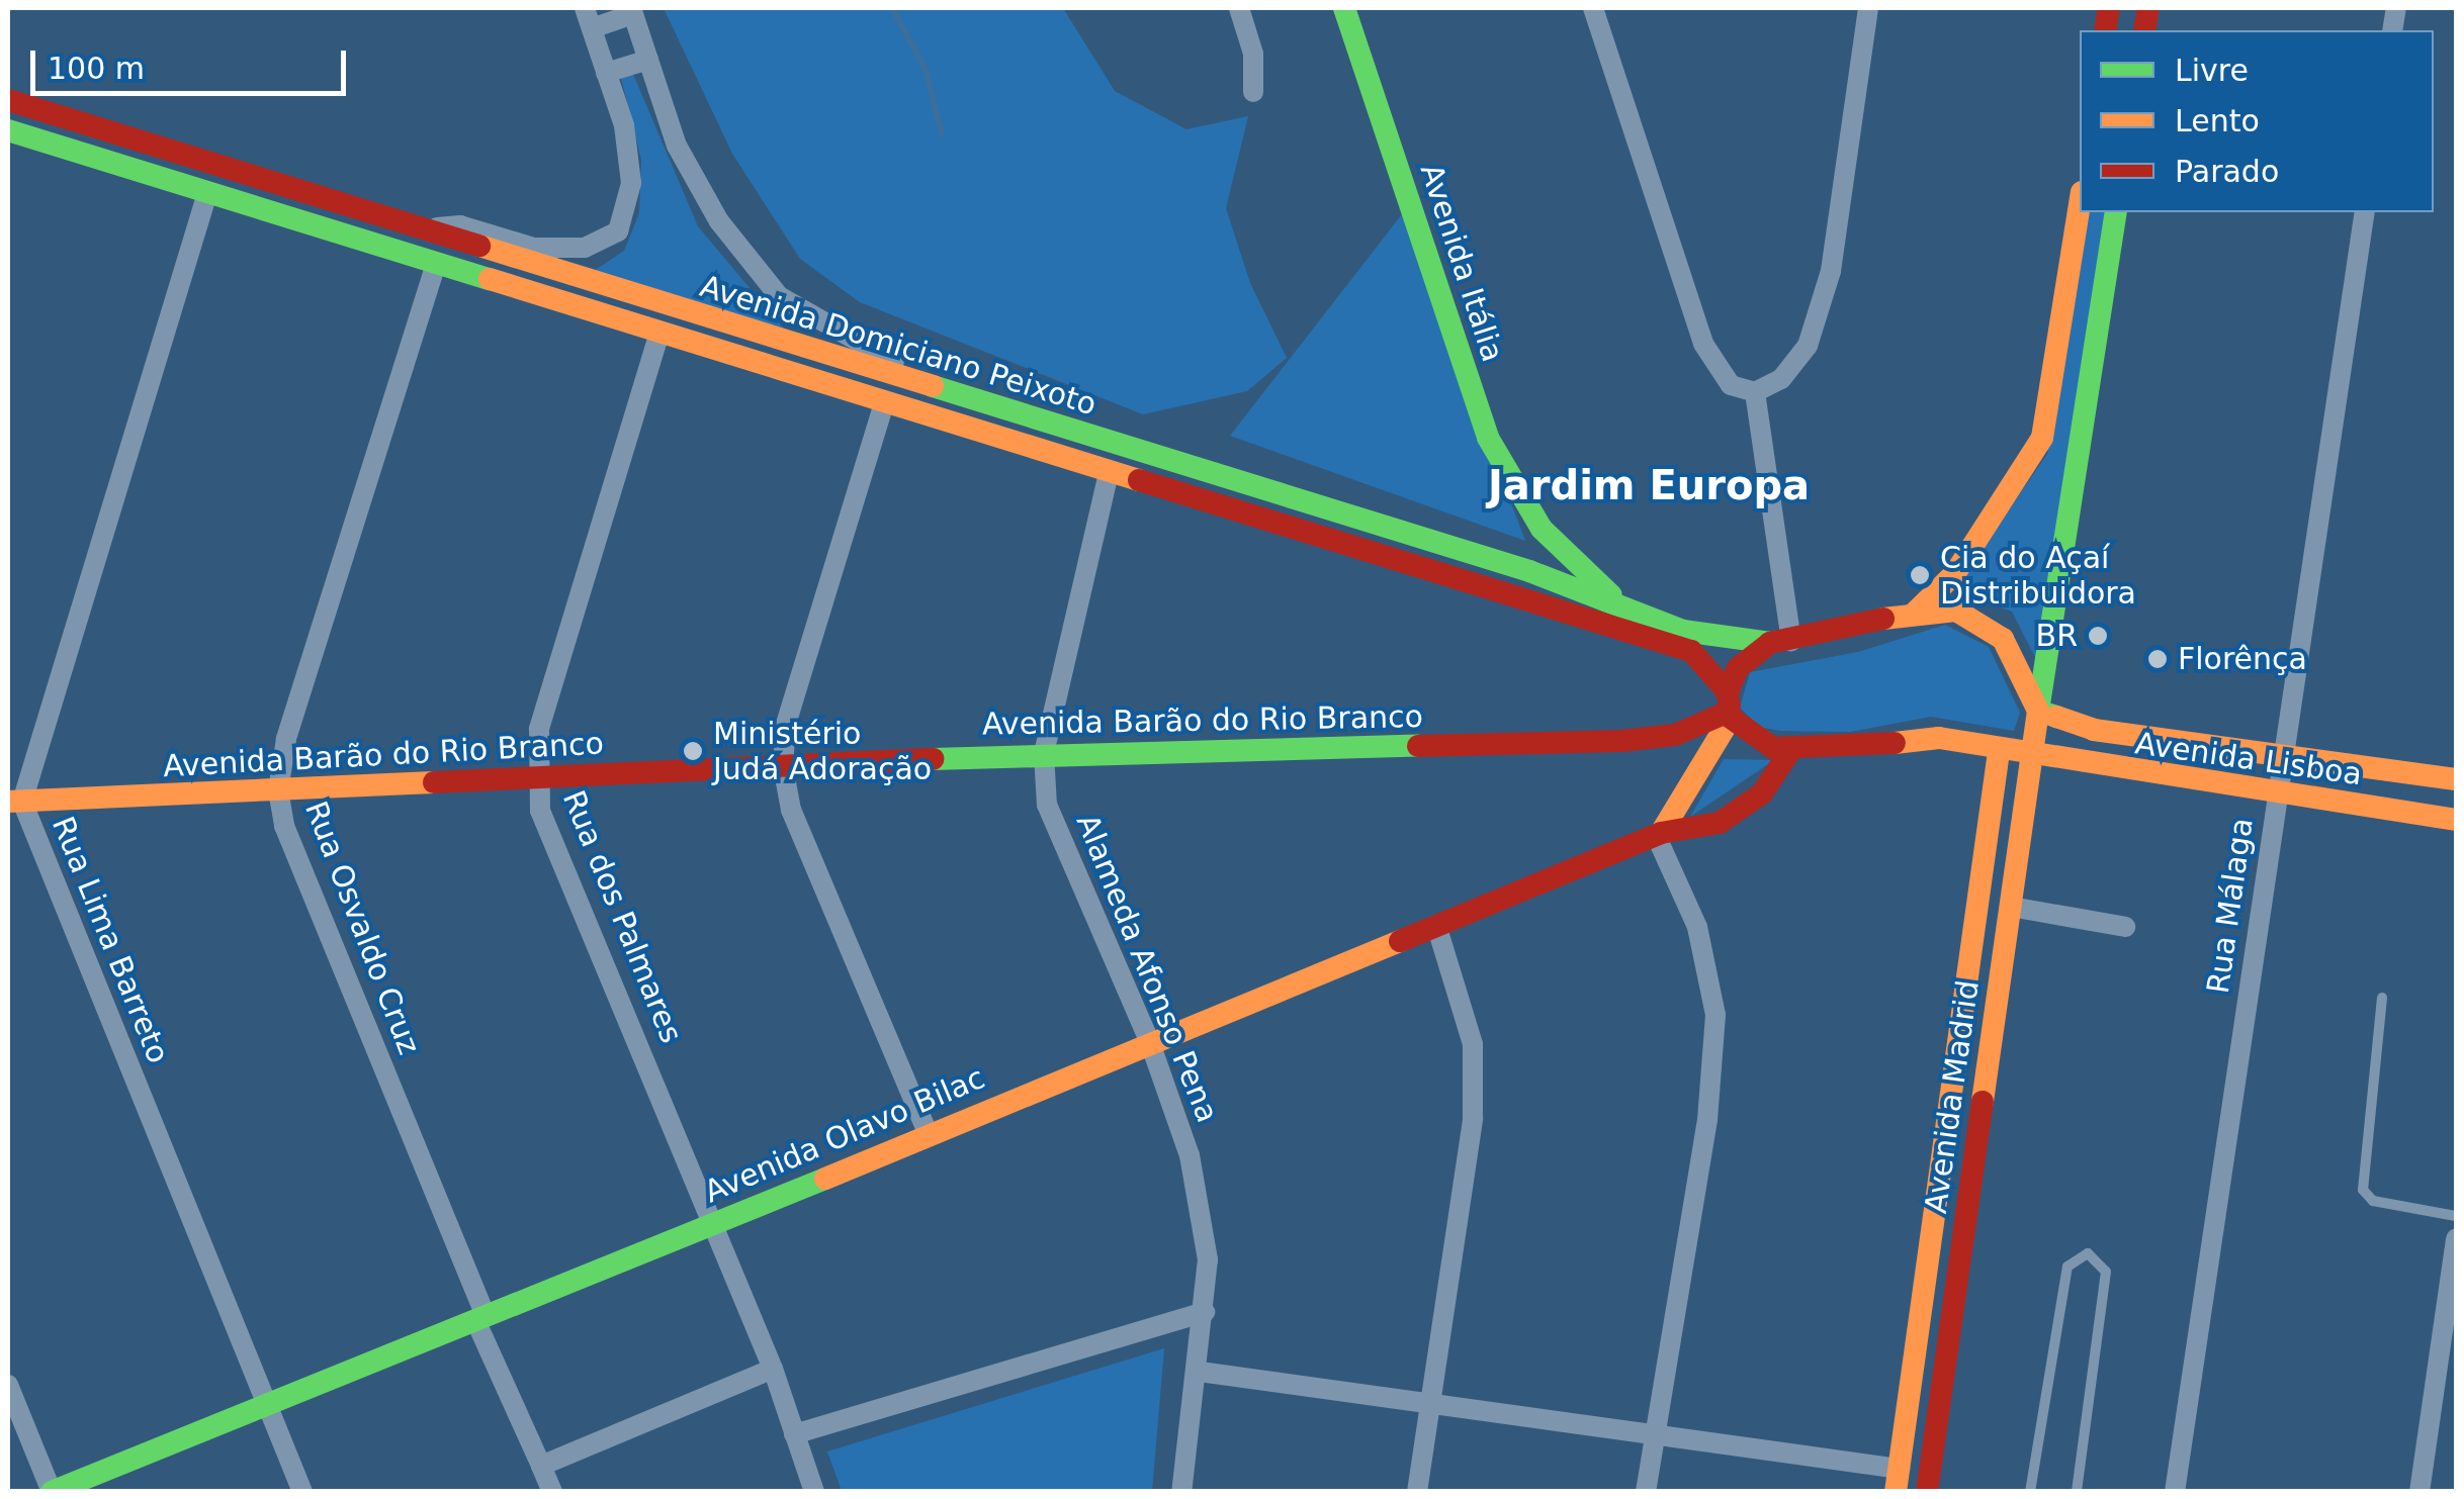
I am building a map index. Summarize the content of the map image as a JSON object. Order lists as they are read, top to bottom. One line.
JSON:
{"streets":{"main road":["Avenida Itália","Avenida Domiciano Peixoto","Avenida Barão do Rio Branco","Avenida Lisboa","Avenida Madrid","Avenida Olavo Bilac"],"street":["Rua Málaga","Rua dos Palmares","Rua Osvaldo Cruz","Rua Lima Barreto","Alameda Afonso Pena"]},"crossings":[["Avenida Itália","Avenida Domiciano Peixoto"],["Avenida Domiciano Peixoto","Avenida Barão do Rio Branco"],["Avenida Domiciano Peixoto","Avenida Lisboa"],["Avenida Domiciano Peixoto","Rua dos Palmares"],["Avenida Domiciano Peixoto","Rua Osvaldo Cruz"],["Avenida Domiciano Peixoto","Rua Lima Barreto"],["Avenida Domiciano Peixoto","Alameda Afonso Pena"],["Avenida Domiciano Peixoto","Avenida Olavo Bilac"],["Avenida Barão do Rio Branco","Rua dos Palmares"],["Avenida Barão do Rio Branco","Rua Osvaldo Cruz"],["Avenida Barão do Rio Branco","Rua Lima Barreto"],["Avenida Barão do Rio Branco","Alameda Afonso Pena"],["Avenida Lisboa","Rua Málaga"],["Avenida Lisboa","Avenida Madrid"],["Avenida Lisboa","Avenida Olavo Bilac"],["Rua dos Palmares","Avenida Olavo Bilac"],["Rua Osvaldo Cruz","Avenida Olavo Bilac"],["Rua Lima Barreto","Avenida Olavo Bilac"],["Alameda Afonso Pena","Avenida Olavo Bilac"]],"districts":["Jardim Europa"],"places":["Cia do Açaí Distribuidora","BR","Florênça","Ministério Judá Adoração"],"legend":["Livre","Lento","Parado"],"scale_bar":"100 m"}
